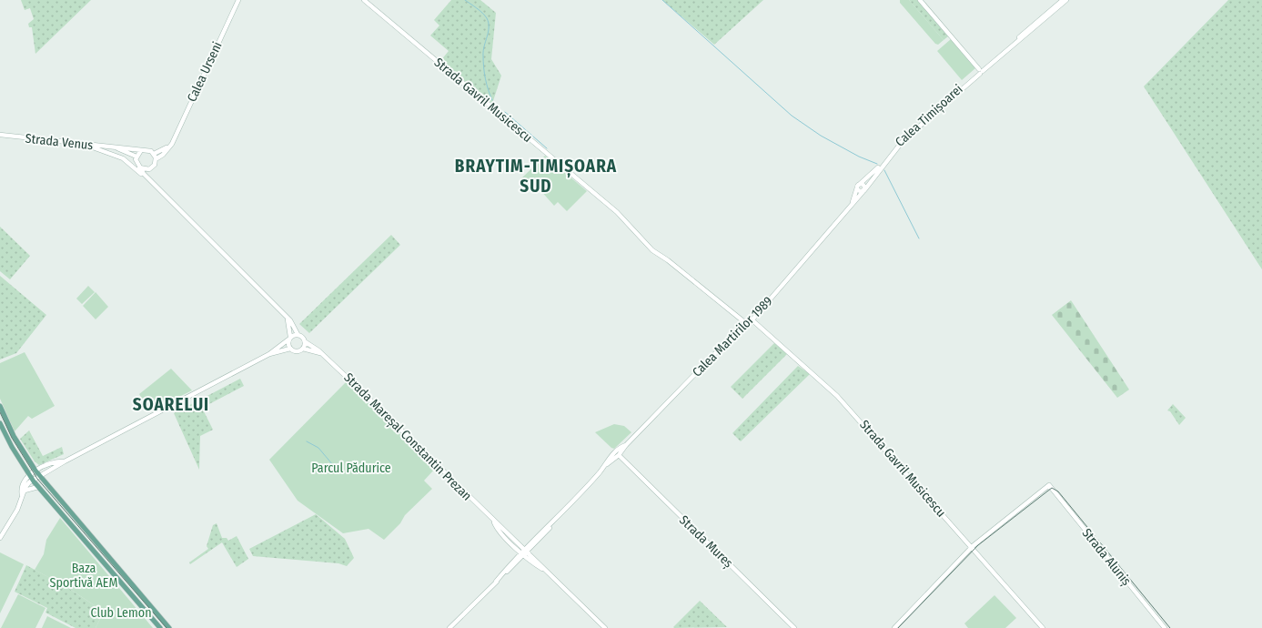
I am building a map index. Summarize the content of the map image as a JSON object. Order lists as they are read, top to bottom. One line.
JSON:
{"streets":{"street":["Calea Urseni","Strada Gavril Musicescu","Calea Timișoarei","Strada Venus","Calea Martirilor 1989","Strada Mareșal Constantin Prezan","Strada Mureș","Strada Aluniș"]},"crossings":[["Calea Urseni","Strada Venus"],["Strada Gavril Musicescu","Calea Martirilor 1989"],["Strada Gavril Musicescu","Strada Aluniș"],["Calea Timișoarei","Calea Martirilor 1989"],["Calea Martirilor 1989","Strada Mareșal Constantin Prezan"],["Calea Martirilor 1989","Strada Mureș"]],"districts":["BRAYTIM-TIMIȘOARA SUD","SOARELUI"],"parks":["Parcul Pădurice","Baza Sportivă AEM","Club Lemon"]}
